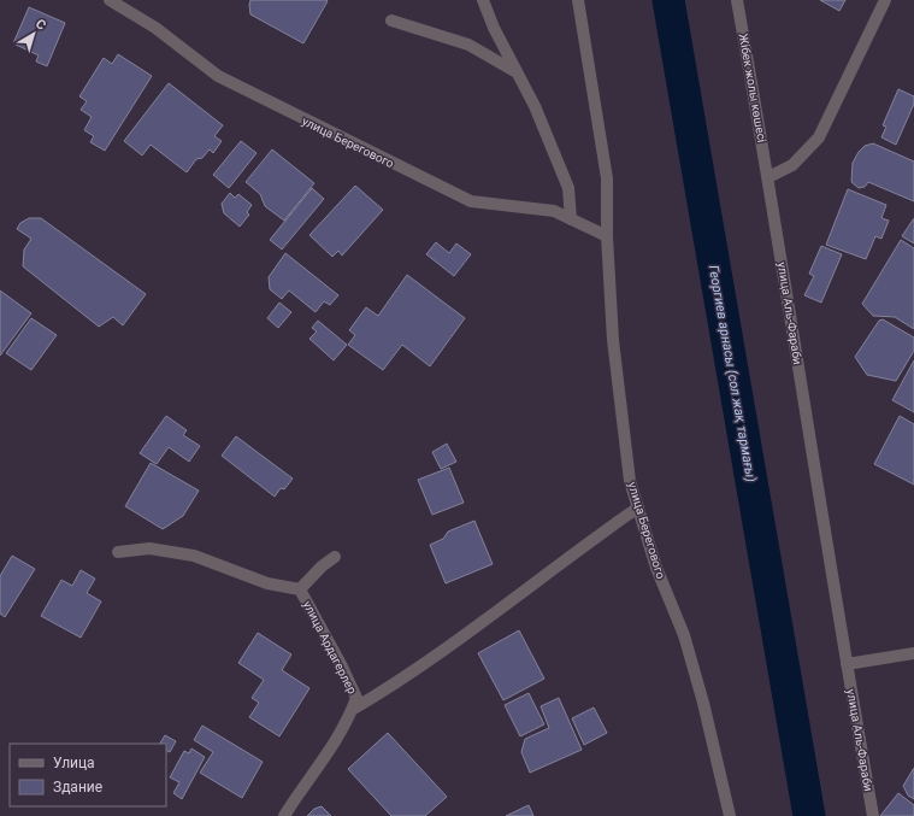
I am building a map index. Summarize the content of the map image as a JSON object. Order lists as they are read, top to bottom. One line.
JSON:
{"streets":{"street":["Жібек жолы көшесі","улица Берегового","улица Аль-Фараби","улица Ардагерлер"]},"crossings":[["Жібек жолы көшесі","улица Аль-Фараби"]],"water":["Георгиев арнасы (сол жақ тармағы)"],"legend":["Улица","Здание"],"north":"top right"}
